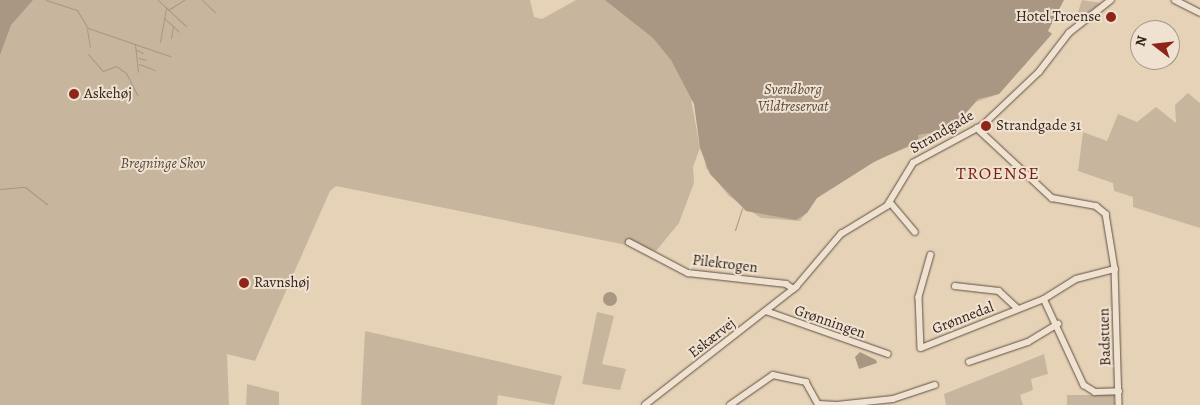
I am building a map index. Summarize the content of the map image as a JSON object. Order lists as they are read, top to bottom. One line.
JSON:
{"streets":{"street":["Strandgade","Pilekrogen","Grønnedal","Grønningen","Badstuen","Eskærvej"]},"crossings":[["Strandgade","Pilekrogen"],["Strandgade","Badstuen"],["Strandgade","Eskærvej"],["Pilekrogen","Eskærvej"],["Grønnedal","Badstuen"],["Grønningen","Eskærvej"]],"districts":["TROENSE"],"parks":["Svendborg Vildtreservat","Bregninge Skov"],"places":["Hotel Troense","Askehøj","Strandgade 31","Ravnshøj"],"north":"left"}
